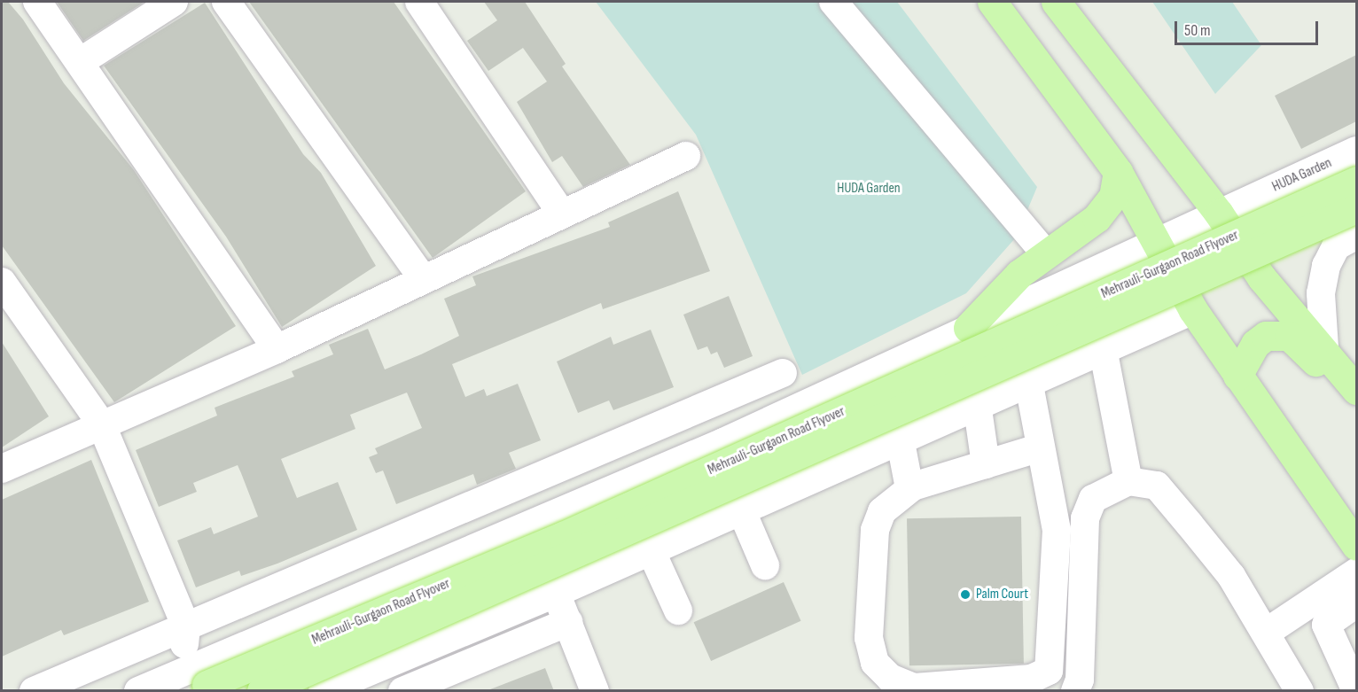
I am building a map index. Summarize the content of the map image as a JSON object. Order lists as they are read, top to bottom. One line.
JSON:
{"streets":{"main road":["Mehrauli-Gurgaon Road Flyover"],"street":["HUDA Garden"]},"parks":["HUDA Garden"],"places":["Palm Court"],"scale_bar":"50 m"}
